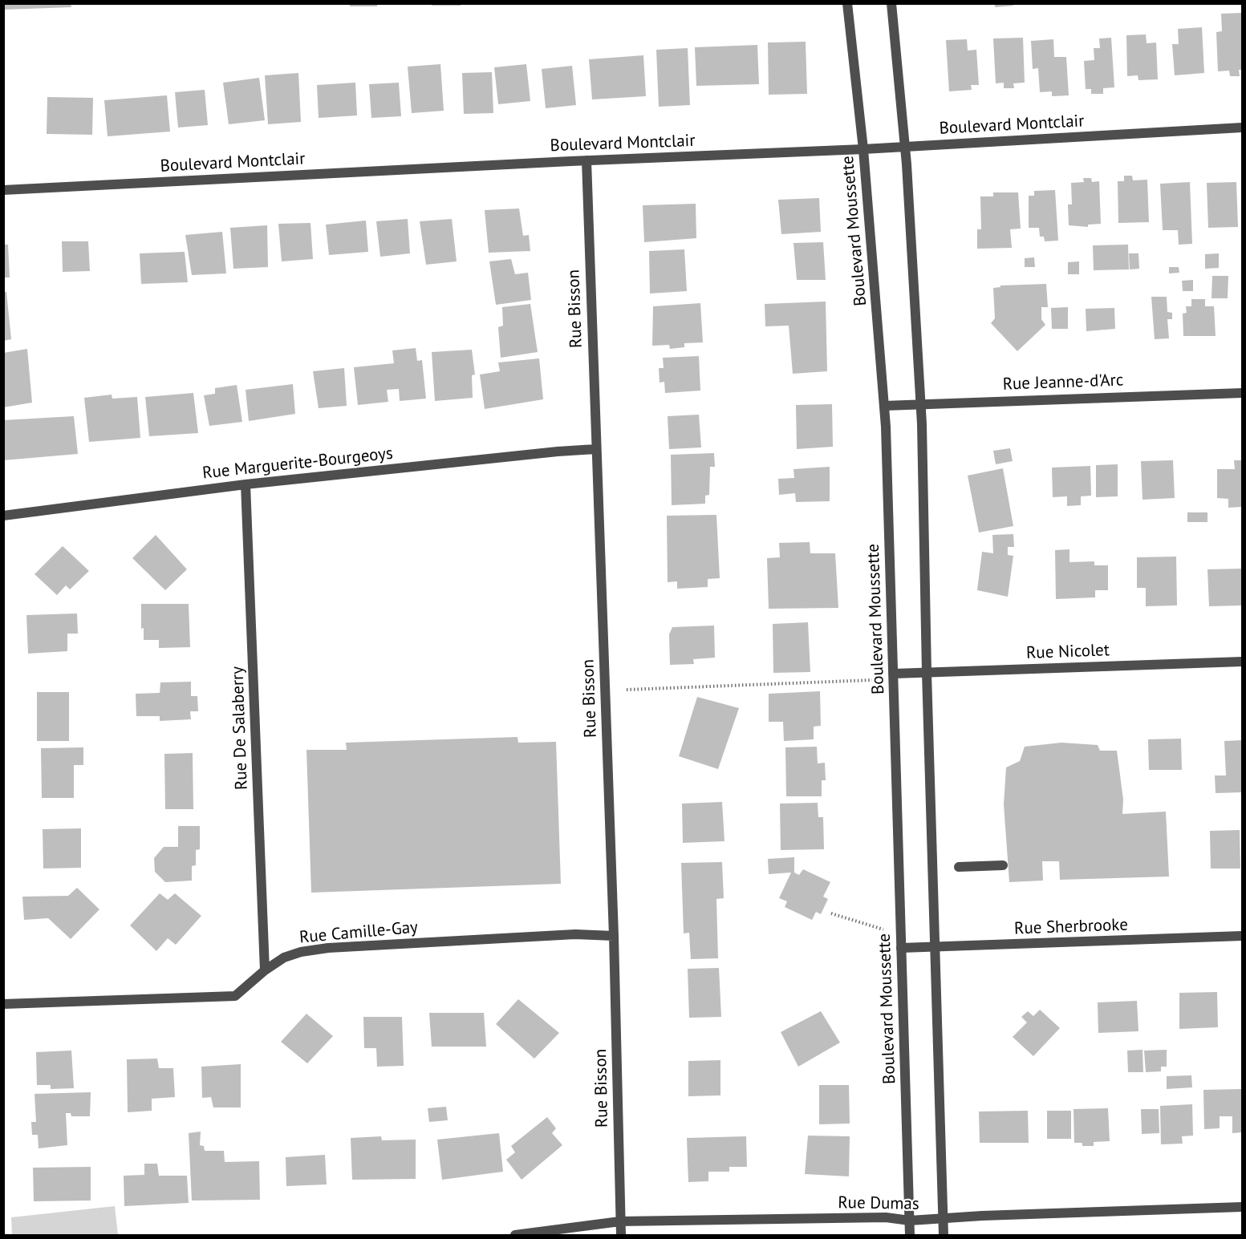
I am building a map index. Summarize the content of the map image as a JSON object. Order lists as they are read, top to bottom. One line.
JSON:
{"streets":{"street":["Boulevard Montclair","Boulevard Moussette","Rue Bisson","Rue Jeanne-d'Arc","Rue Marguerite-Bourgeoys","Rue Nicolet","Rue De Salaberry","Rue Sherbrooke","Rue Camille-Gay","Rue Dumas"]},"crossings":[["Boulevard Montclair","Boulevard Moussette"],["Boulevard Montclair","Rue Bisson"],["Boulevard Moussette","Rue Jeanne-d'Arc"],["Boulevard Moussette","Rue Nicolet"],["Boulevard Moussette","Rue Sherbrooke"],["Boulevard Moussette","Rue Dumas"],["Rue Bisson","Rue Marguerite-Bourgeoys"],["Rue Bisson","Rue Camille-Gay"],["Rue Bisson","Rue Dumas"],["Rue Marguerite-Bourgeoys","Rue De Salaberry"],["Rue De Salaberry","Rue Camille-Gay"]]}
